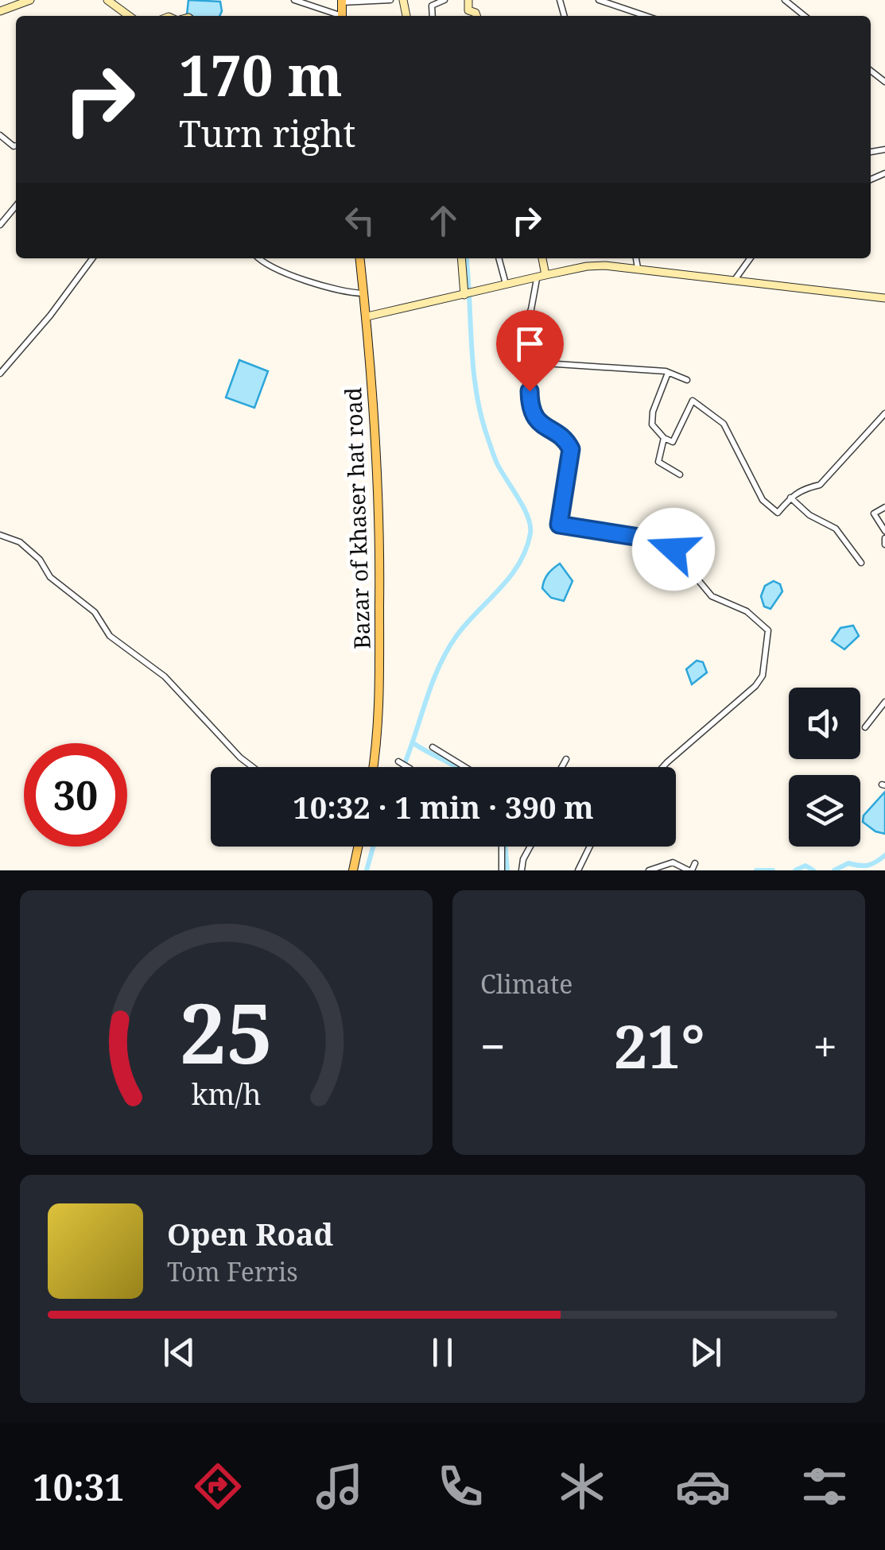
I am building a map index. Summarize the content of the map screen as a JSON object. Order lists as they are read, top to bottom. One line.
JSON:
{"streets":{"main road":["Bazar of khaser hat road"]},"page":{"turn":["170 m","Turn right"],"limit":"30","trip":"10:32 · 1 min · 390 m","tile":"Climate","heat":["−","21°","+"],"song":["Open Road","Tom Ferris"],"tabs":"10:31","gauge":["25","km/h"]}}
